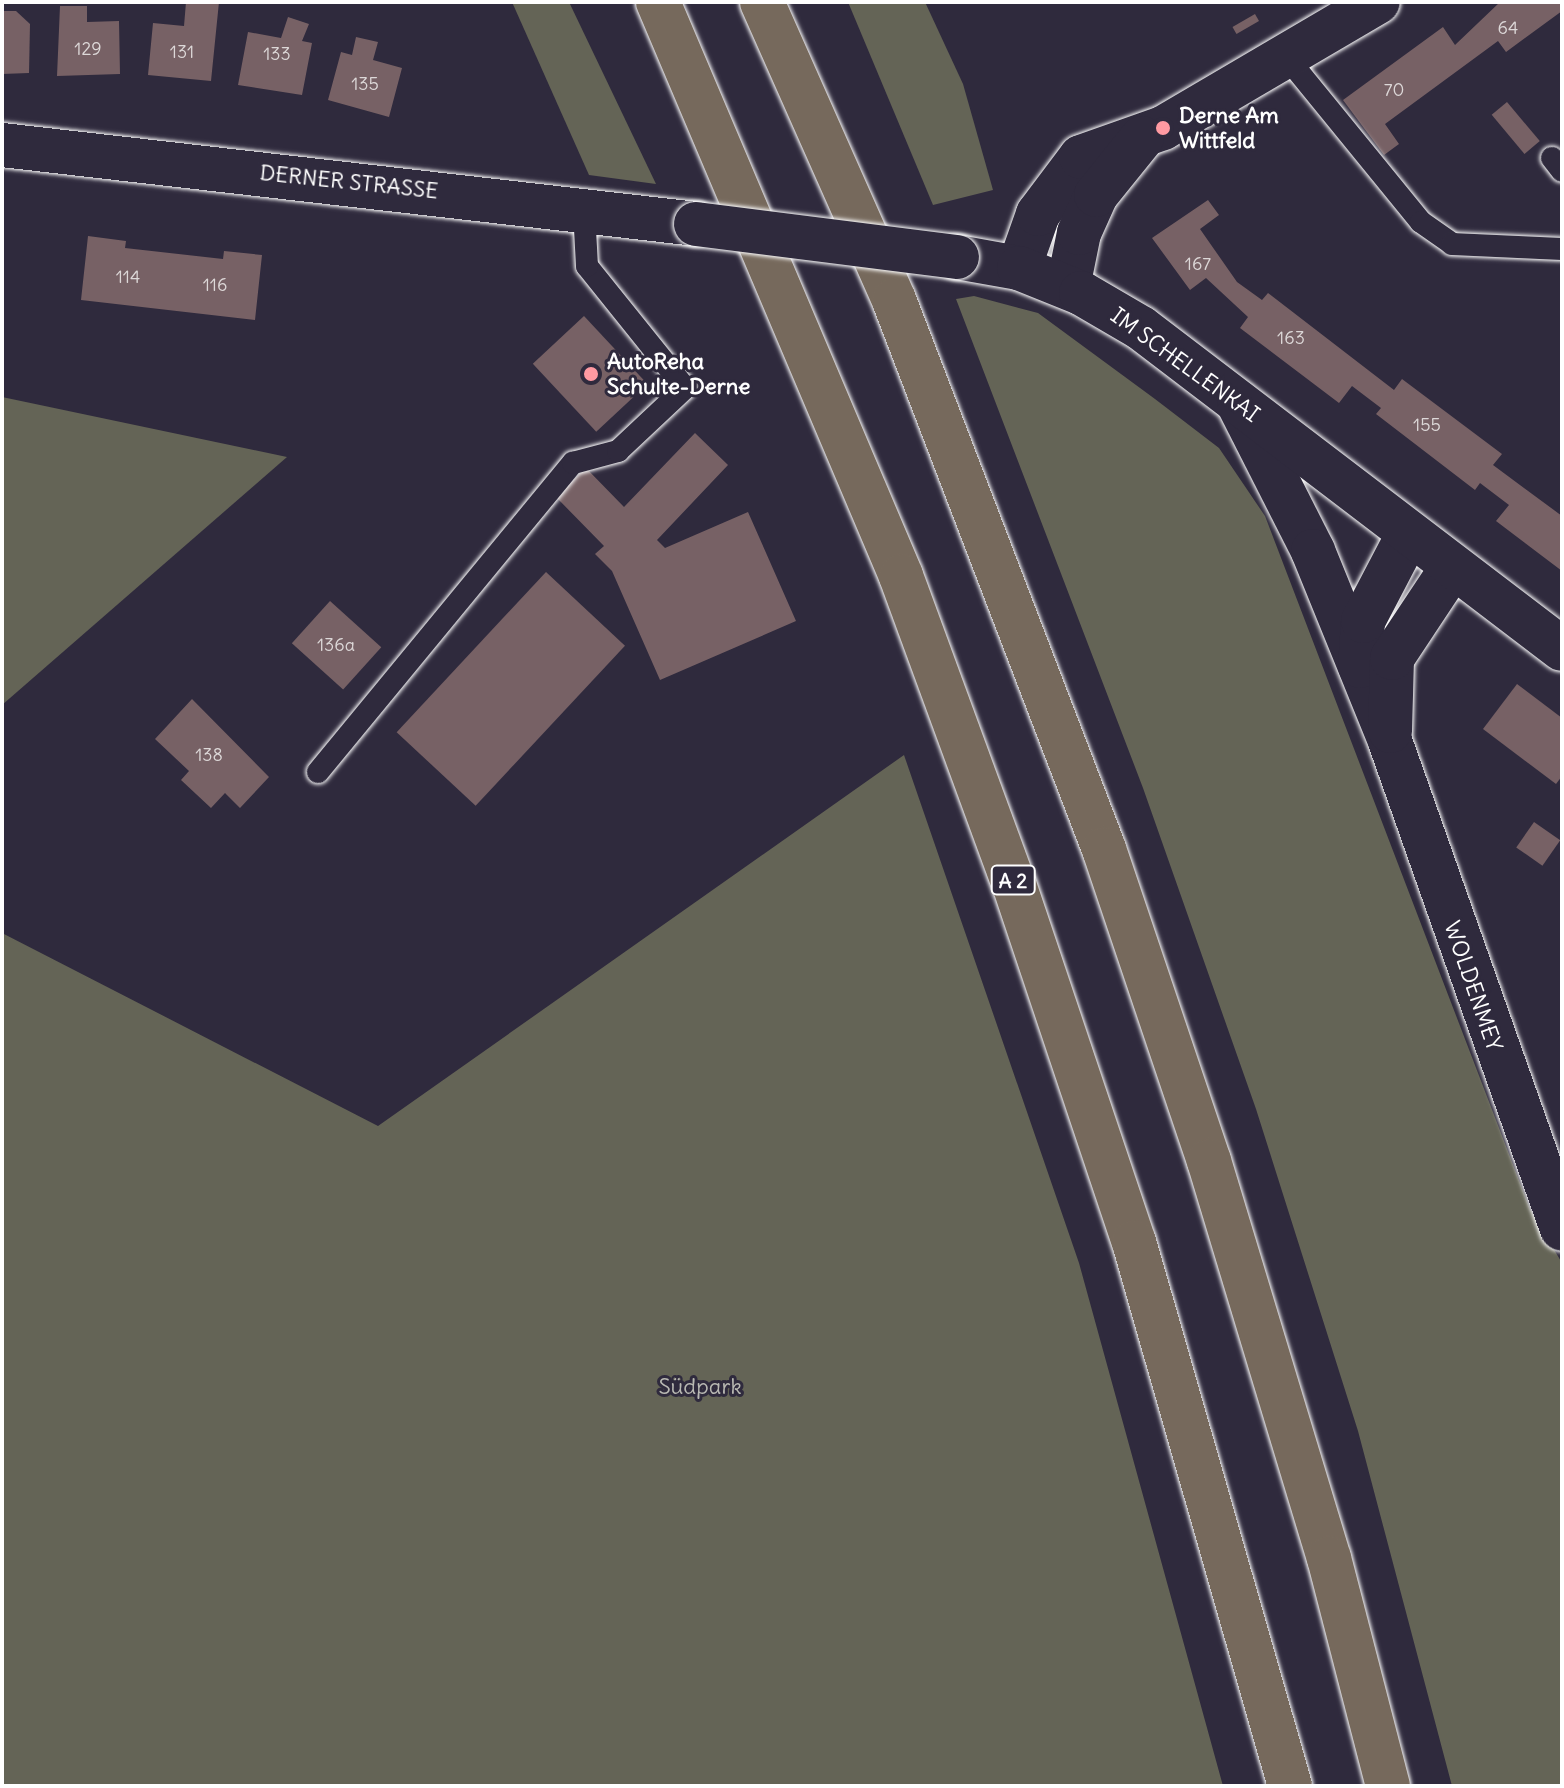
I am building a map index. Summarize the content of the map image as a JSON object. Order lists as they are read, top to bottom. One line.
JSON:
{"streets":{"highway":["A 2"],"street":["DERNER STRASSE","IM SCHELLENKAI","WOLDENMEY"]},"crossings":[["DERNER STRASSE","IM SCHELLENKAI"],["IM SCHELLENKAI","WOLDENMEY"]],"parks":["Südpark"],"places":["Derne Am Wittfeld","AutoReha Schulte-Derne"],"house_numbers":["64","129","131","133","135","70","167","114","116","163","155","136a","138"]}
